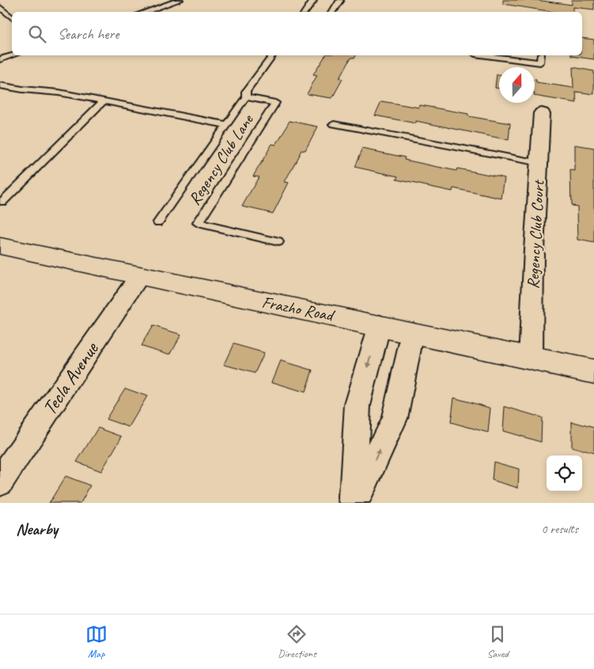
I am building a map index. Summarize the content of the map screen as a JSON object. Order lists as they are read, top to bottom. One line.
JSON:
{"streets":{"street":["Regency Club Court","Frazho Road","Tecla Avenue"],"lane":["Regency Club Lane"]},"crossings":[["Regency Club Court","Frazho Road"],["Frazho Road","Tecla Avenue"]],"north":"top","page":{"search":"Search here","heading":["Nearby","0 results"],"nav":["Map","Directions","Saved"]}}
